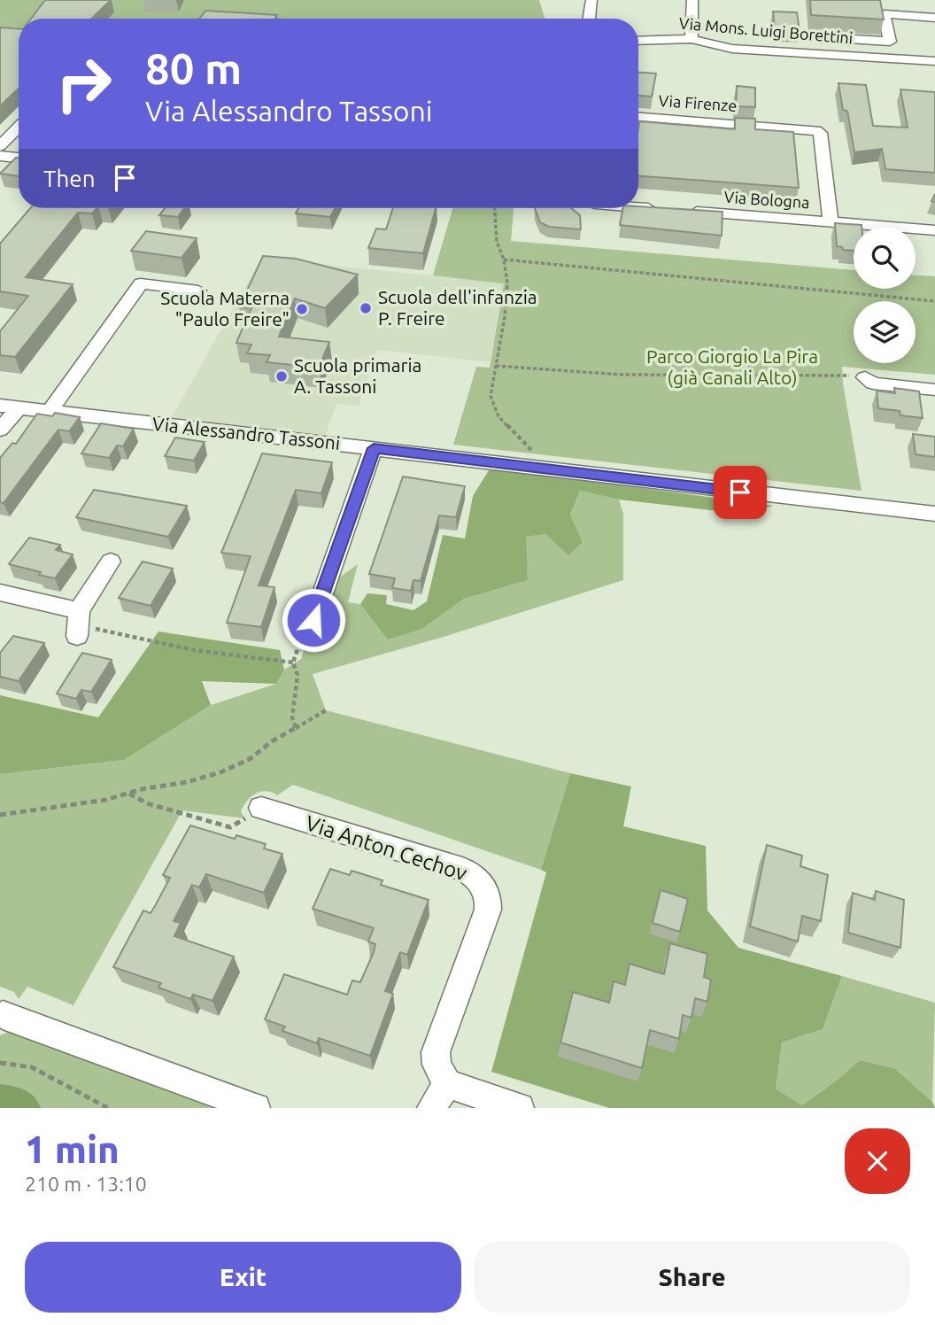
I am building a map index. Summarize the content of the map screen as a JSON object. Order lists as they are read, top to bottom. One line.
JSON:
{"streets":{"street":["Via Mons. Luigi Borettini","Via Firenze","Via Bologna","Via Alessandro Tassoni","Via Anton Cechov"]},"crossings":[["Via Firenze","Via Bologna"]],"parks":["Parco Giorgio La Pira (già Canali Alto)"],"places":["Scuola dell'infanzia P. Freire","Scuola Materna \"Paulo Freire\"","Scuola primaria A. Tassoni"],"page":{"turn":["80 m","Via Alessandro Tassoni"],"then":"Then","heading":["1 min","210 m · 13:10"],"buttons":["Exit","Share"]}}
